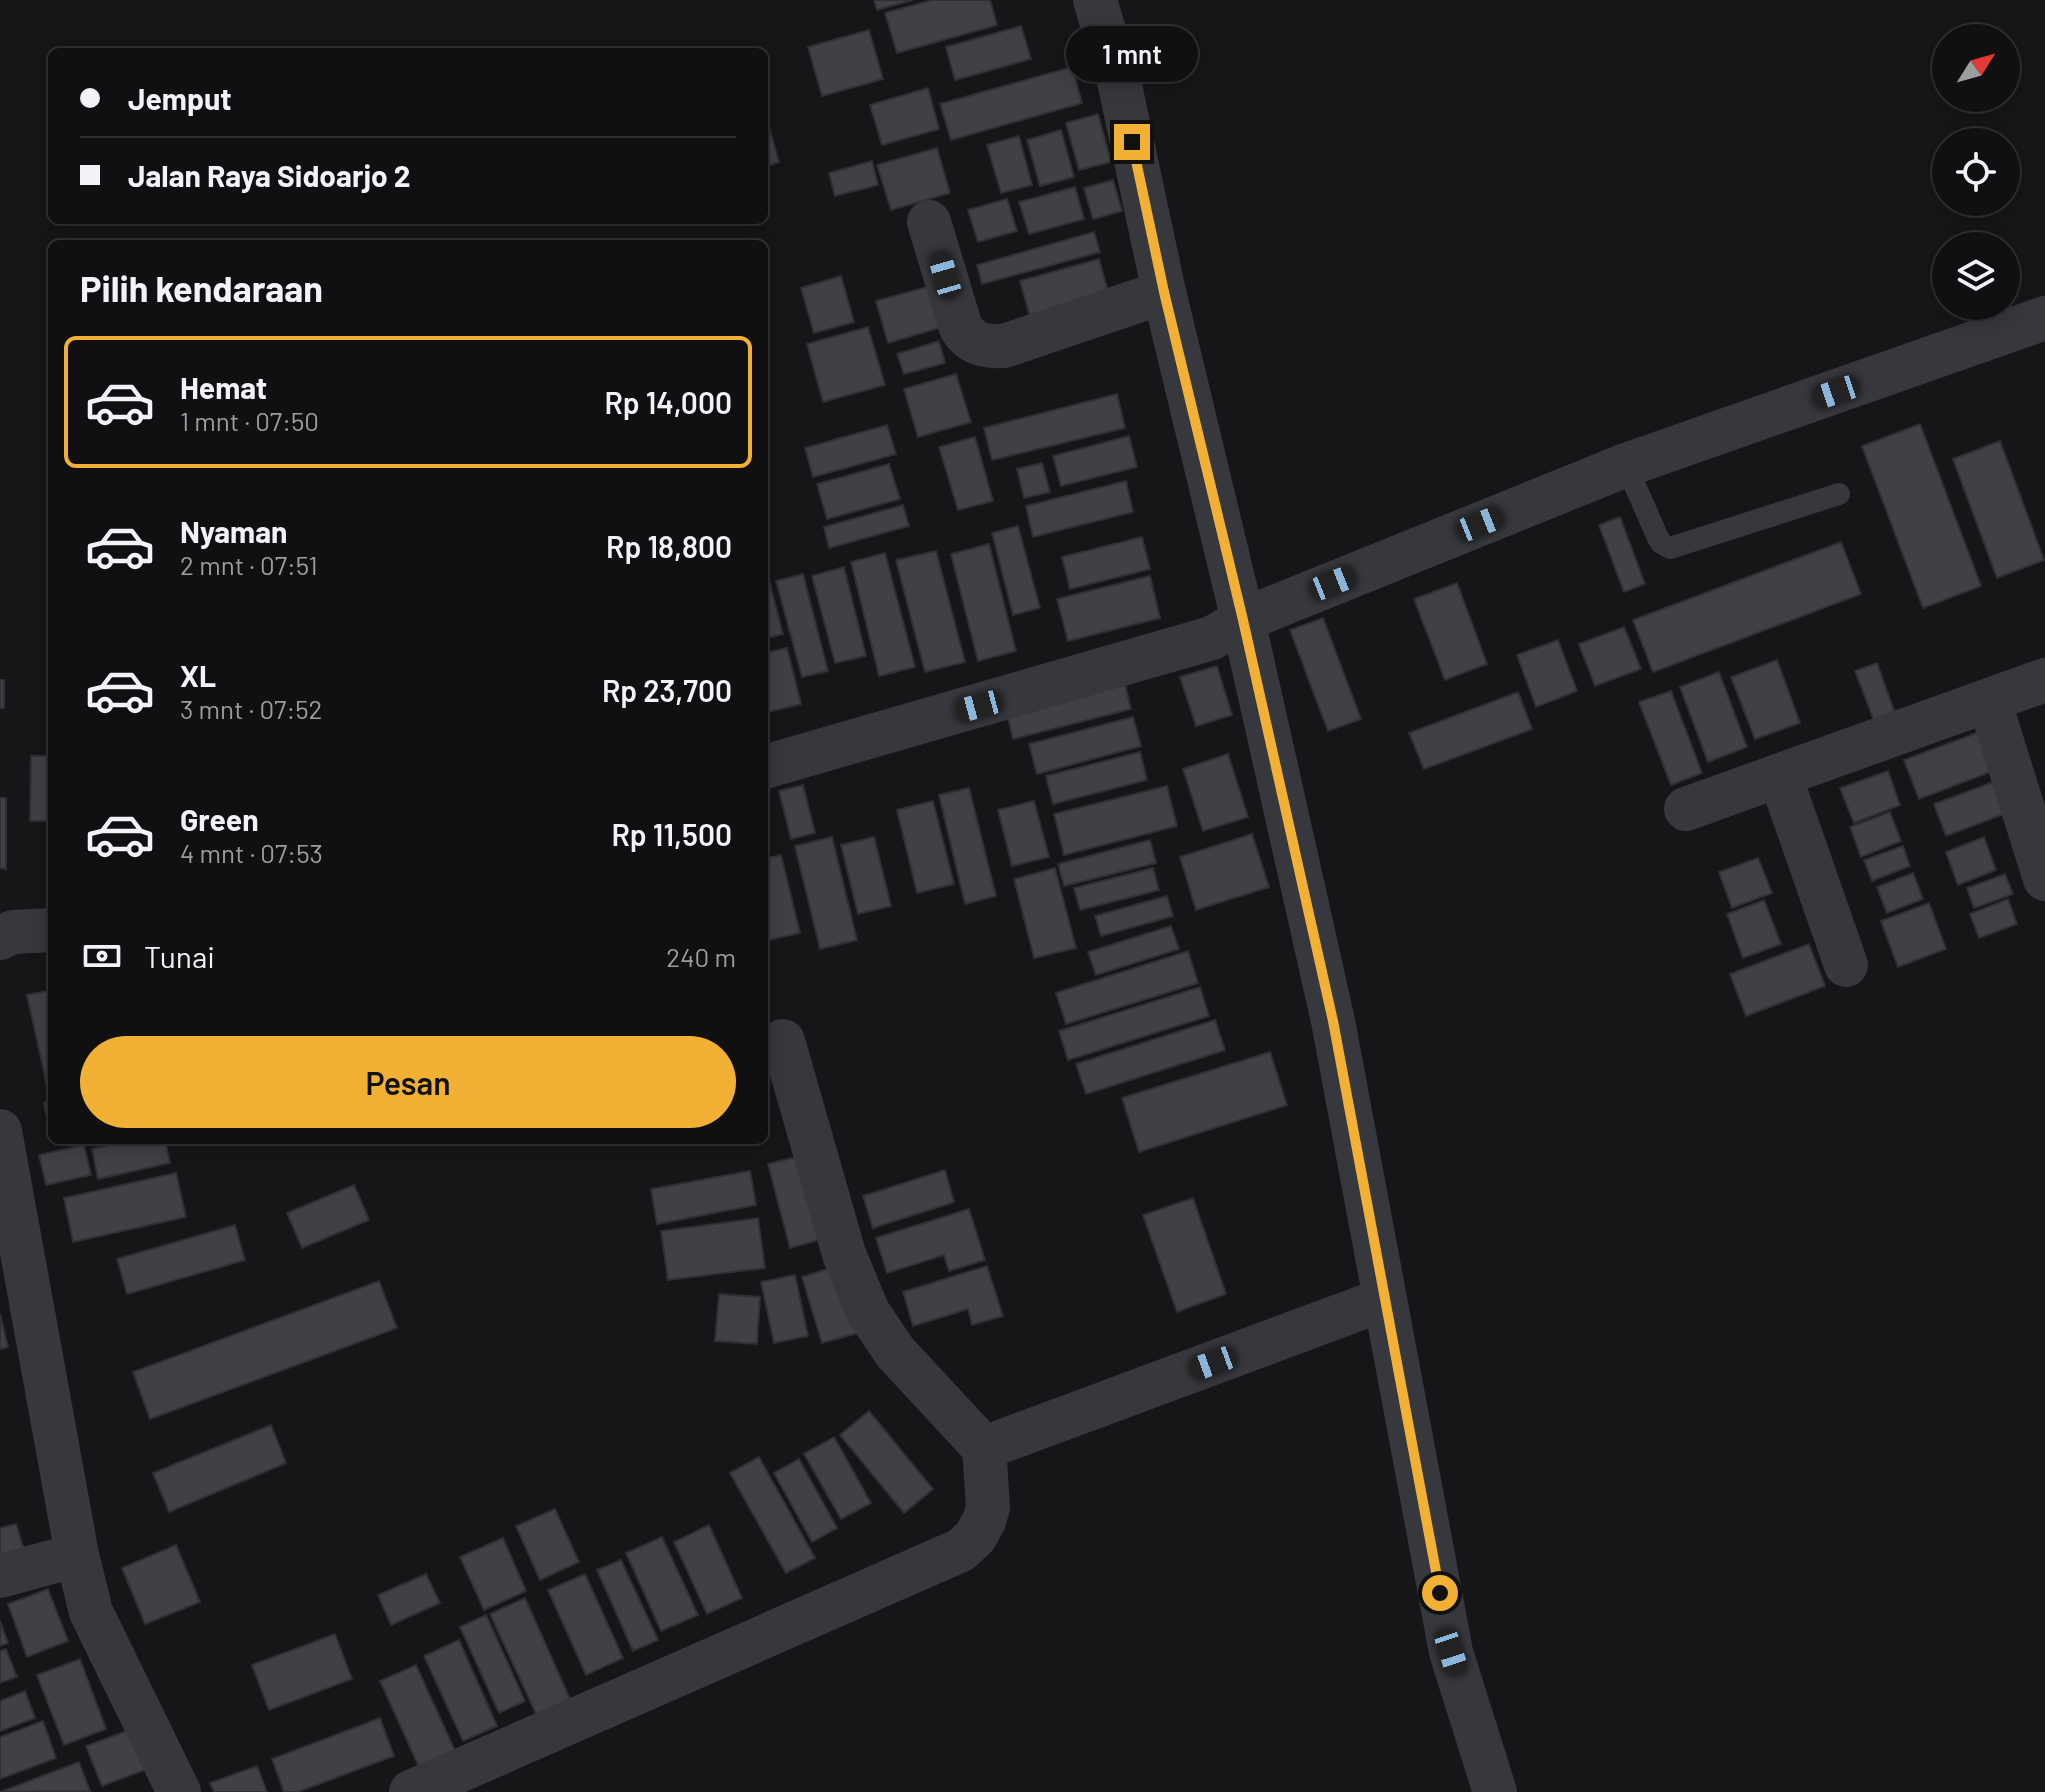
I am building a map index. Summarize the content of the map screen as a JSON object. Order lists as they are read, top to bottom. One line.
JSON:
{"north":"top right","page":{"bubble":"1 mnt","banner":["Jemput","Jalan Raya Sidoarjo 2"],"heading":"Pilih kendaraan","list":[{"name":"Hemat","note":"1 mnt · 07:50","value":"Rp 14,000"},{"name":"Nyaman","note":"2 mnt · 07:51","value":"Rp 18,800"},{"name":"XL","note":"3 mnt · 07:52","value":"Rp 23,700"},{"name":"Green","note":"4 mnt · 07:53","value":"Rp 11,500"}],"pay":["Tunai","240 m"],"buttons":"Pesan"}}
